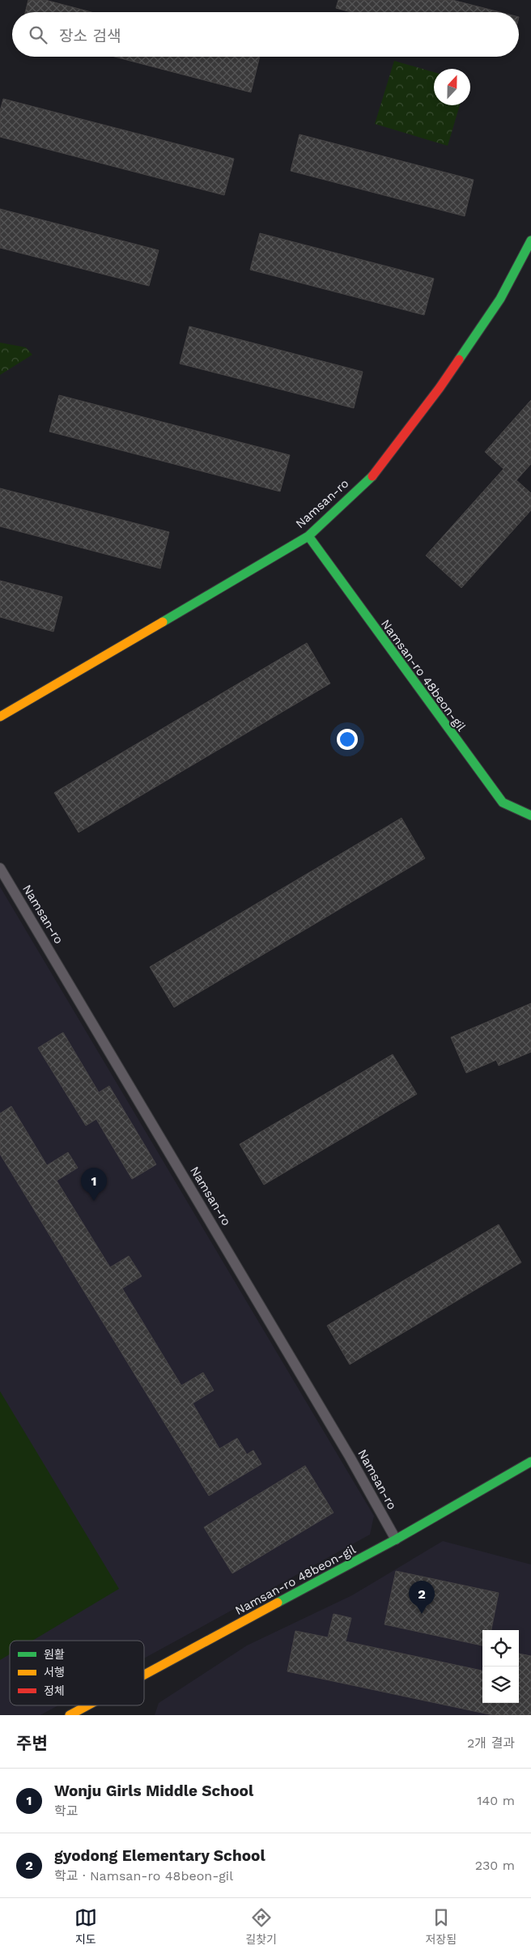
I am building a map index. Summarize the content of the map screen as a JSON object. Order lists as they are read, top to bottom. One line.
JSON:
{"streets":{"street":["Namsan-ro","Namsan-ro 48beon-gil"]},"crossings":[["Namsan-ro","Namsan-ro 48beon-gil"]],"legend":["원활","서행","정체"],"north":"top","page":{"search":"장소 검색","pins":["1","2"],"heading":["주변","2개 결과"],"list":[{"mark":"1","name":"Wonju Girls Middle School","note":"학교","value":"140 m"},{"mark":"2","name":"gyodong Elementary School","note":"학교 · Namsan-ro 48beon-gil","value":"230 m"}],"nav":["지도","길찾기","저장됨"]}}
